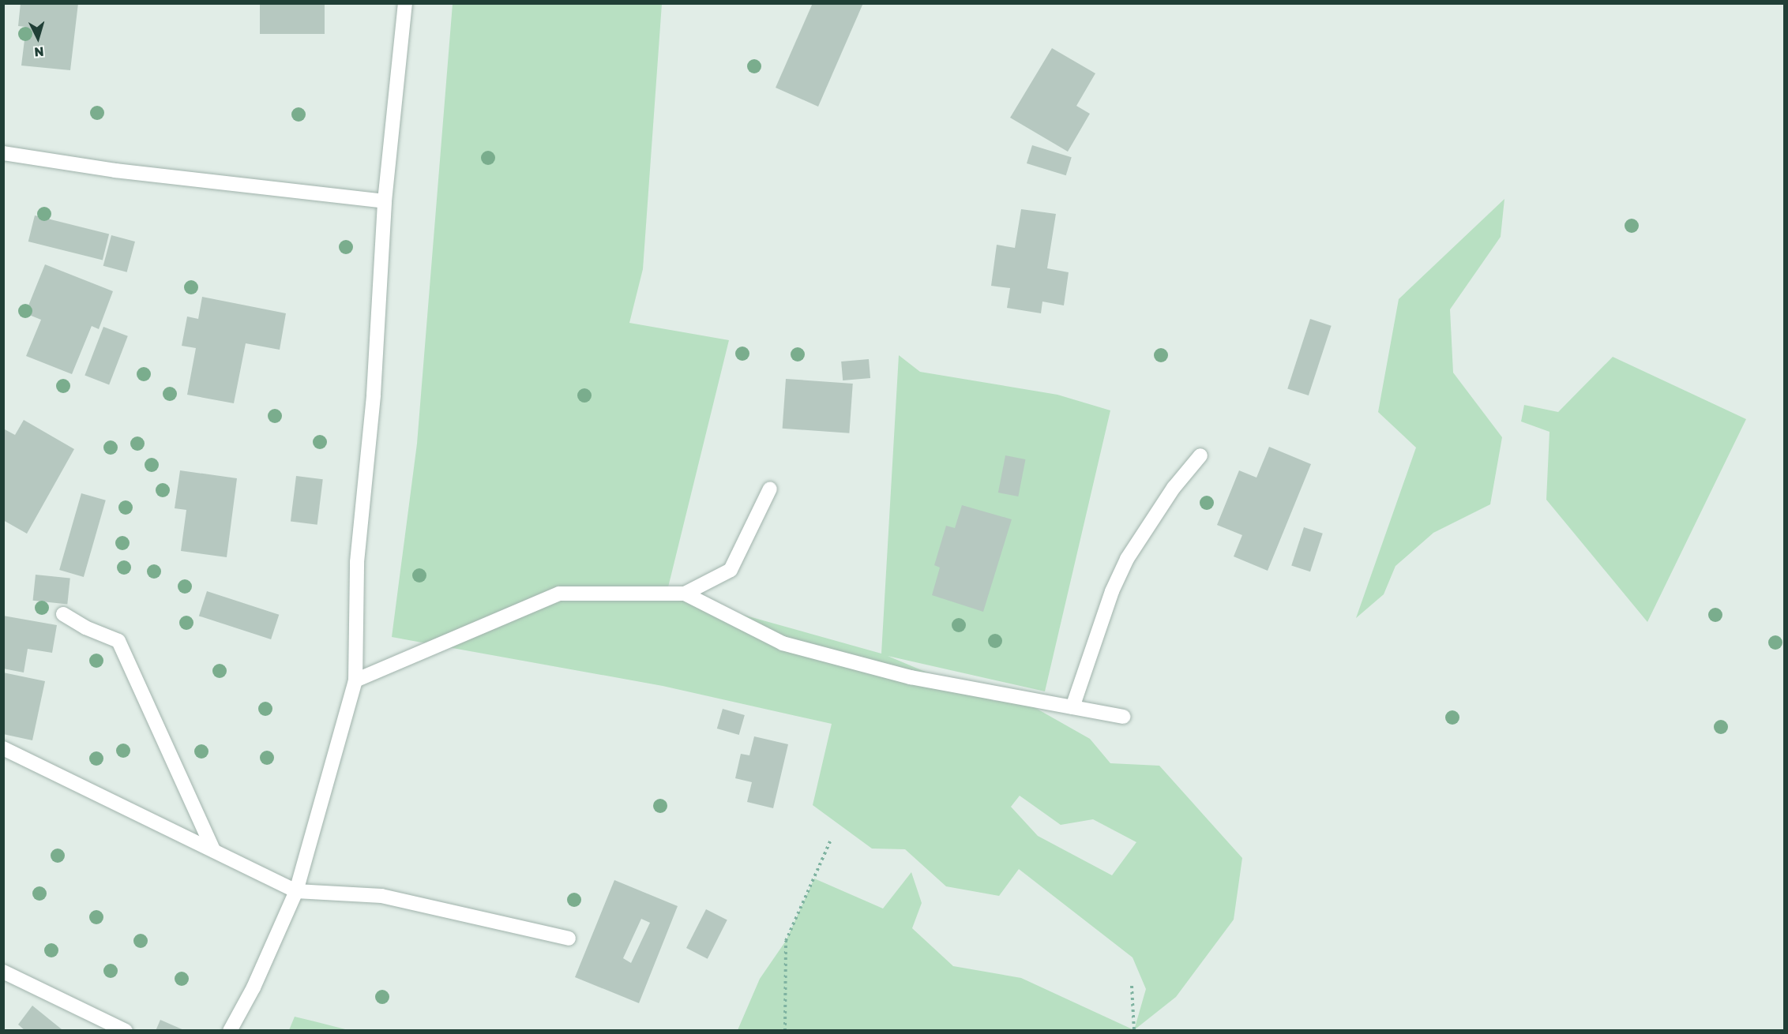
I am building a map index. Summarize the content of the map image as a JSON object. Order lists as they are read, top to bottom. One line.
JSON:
{"north":"bottom"}
